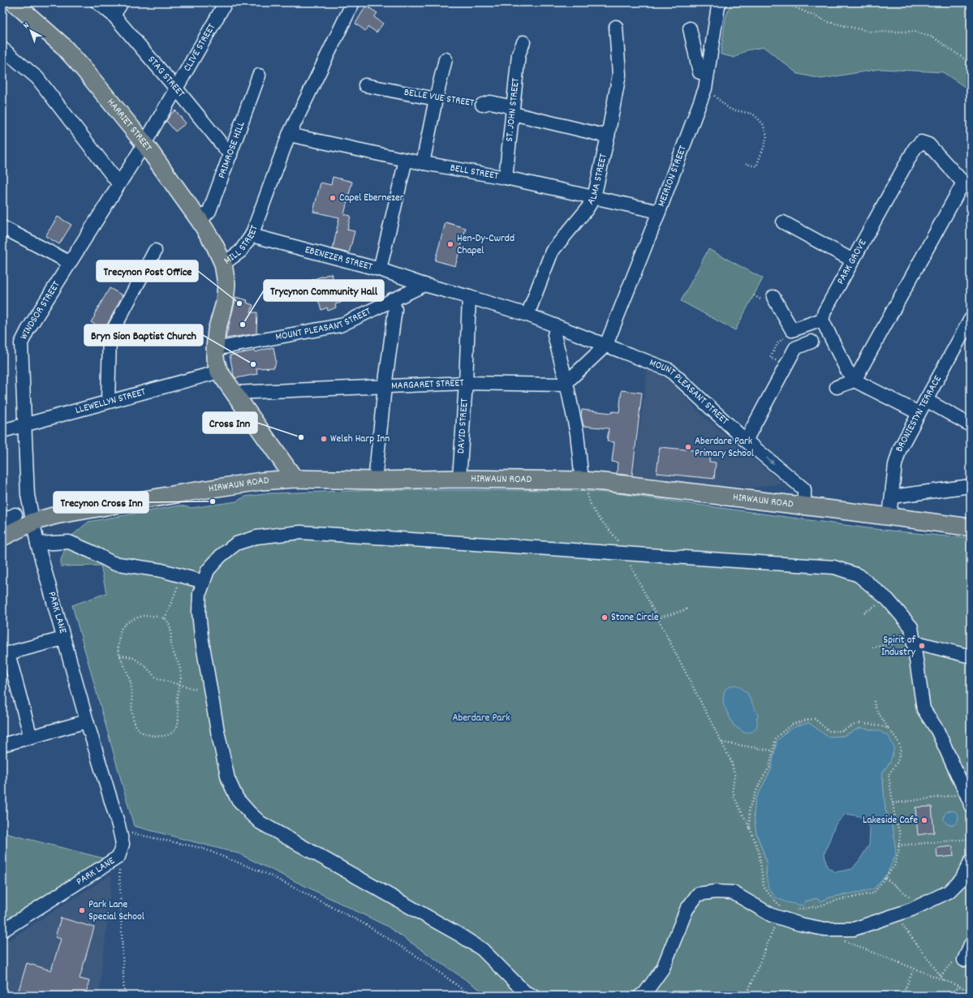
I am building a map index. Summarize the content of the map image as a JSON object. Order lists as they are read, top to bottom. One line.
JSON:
{"streets":{"main road":["HARRIET STREET","MILL STREET","HIRWAUN ROAD"],"street":["CLIVE STREET","STAG STREET","BELLE VUE STREET","ST. JOHN STREET","PRIMROSE HILL","BELL STREET","MEIRION STREET","ALMA STREET","EBENEZER STREET","PARK GROVE","WINDSOR STREET","MOUNT PLEASANT STREET","MARGARET STREET","LLEWELLYN STREET","BRONIESTYN TERRACE","DAVID STREET","PARK LANE"]},"crossings":[["CLIVE STREET","STAG STREET"],["CLIVE STREET","HARRIET STREET"],["CLIVE STREET","WINDSOR STREET"],["STAG STREET","PRIMROSE HILL"],["BELLE VUE STREET","ST. JOHN STREET"],["BELLE VUE STREET","ALMA STREET"],["ST. JOHN STREET","BELL STREET"],["HARRIET STREET","PRIMROSE HILL"],["HARRIET STREET","MILL STREET"],["HARRIET STREET","WINDSOR STREET"],["BELL STREET","MEIRION STREET"],["BELL STREET","ALMA STREET"],["BELL STREET","MILL STREET"],["MEIRION STREET","MOUNT PLEASANT STREET"],["ALMA STREET","MOUNT PLEASANT STREET"],["MILL STREET","EBENEZER STREET"],["MILL STREET","MOUNT PLEASANT STREET"],["MILL STREET","MARGARET STREET"],["MILL STREET","LLEWELLYN STREET"],["MILL STREET","HIRWAUN ROAD"],["EBENEZER STREET","MOUNT PLEASANT STREET"],["WINDSOR STREET","LLEWELLYN STREET"],["WINDSOR STREET","HIRWAUN ROAD"],["WINDSOR STREET","PARK LANE"],["MOUNT PLEASANT STREET","DAVID STREET"],["MOUNT PLEASANT STREET","HIRWAUN ROAD"],["MARGARET STREET","DAVID STREET"],["BRONIESTYN TERRACE","HIRWAUN ROAD"],["DAVID STREET","HIRWAUN ROAD"],["HIRWAUN ROAD","PARK LANE"]],"parks":["Aberdare Park"],"places":["Capel Ebernezer","Hen-Dy-Cwrdd Chapel","Trecynon Post Office","Trycynon Community Hall","Bryn Sion Baptist Church","Cross Inn","Welsh Harp Inn","Aberdare Park Primary School","Trecynon Cross Inn","Stone Circle","Spirit of Industry","Lakeside Cafe","Park Lane Special School"],"north":"top left"}
